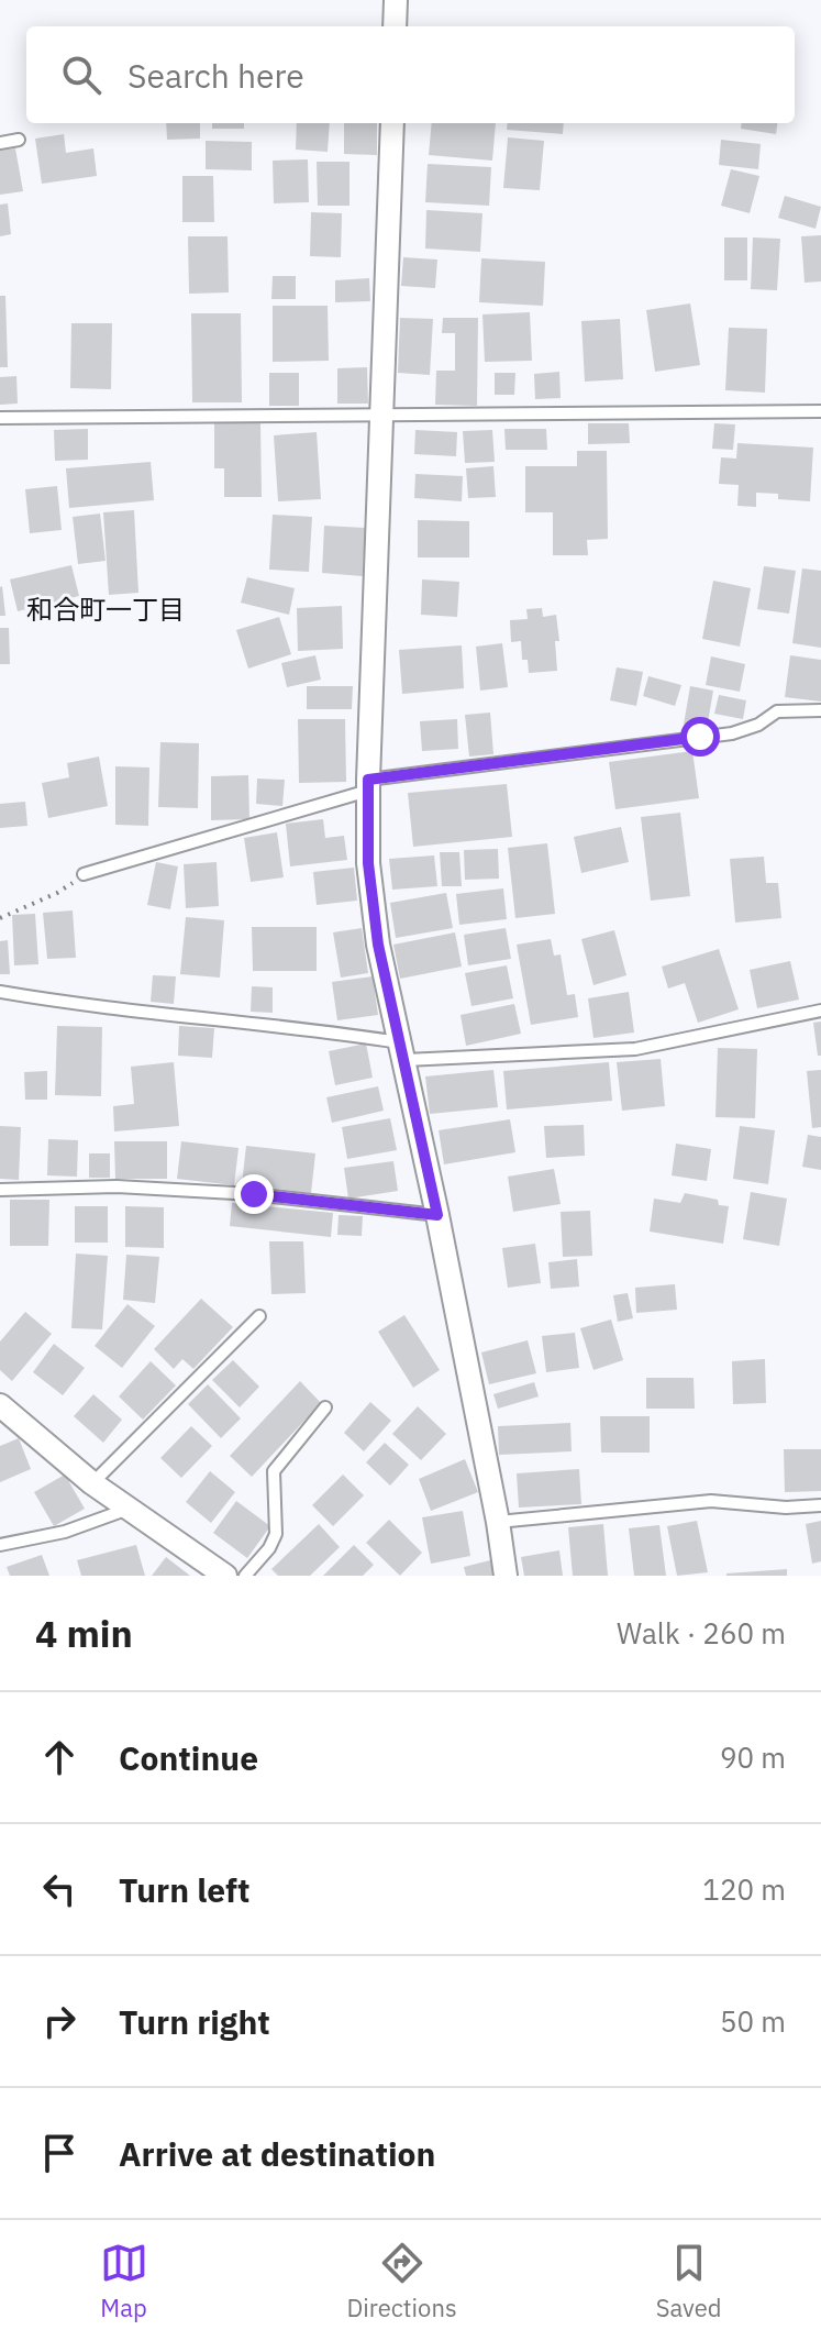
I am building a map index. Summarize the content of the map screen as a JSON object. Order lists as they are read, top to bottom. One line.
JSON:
{"districts":["和合町一丁目"],"page":{"search":"Search here","heading":["4 min","Walk · 260 m"],"list":[["Continue","90 m"],["Turn left","120 m"],["Turn right","50 m"],"Arrive at destination"],"nav":["Map","Directions","Saved"]}}
